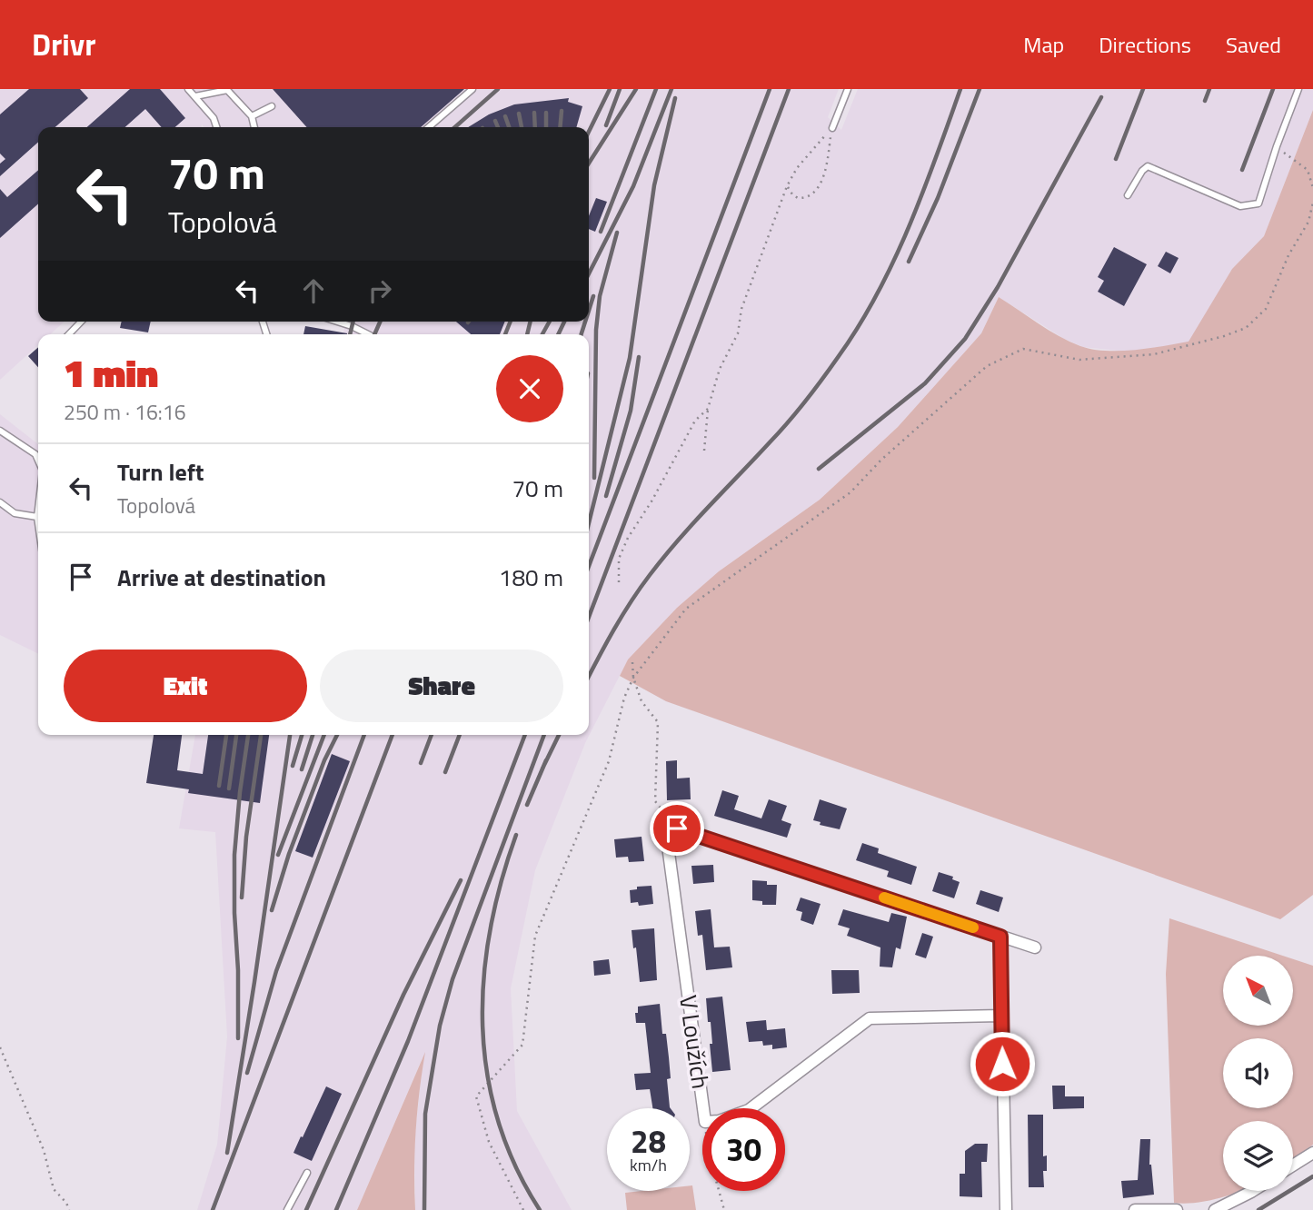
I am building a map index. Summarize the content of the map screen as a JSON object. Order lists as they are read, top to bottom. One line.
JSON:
{"streets":{"street":["V Loužích"]},"north":"top left","page":{"header":"Drivr","nav":["Map","Directions","Saved"],"turn":["70 m","Topolová"],"heading":["1 min","250 m · 16:16"],"list":[{"name":"Turn left","note":"Topolová","value":"70 m"},{"name":"Arrive at destination","value":"180 m"}],"buttons":["Exit","Share"],"speed":"28 km/h","limit":"30"}}
